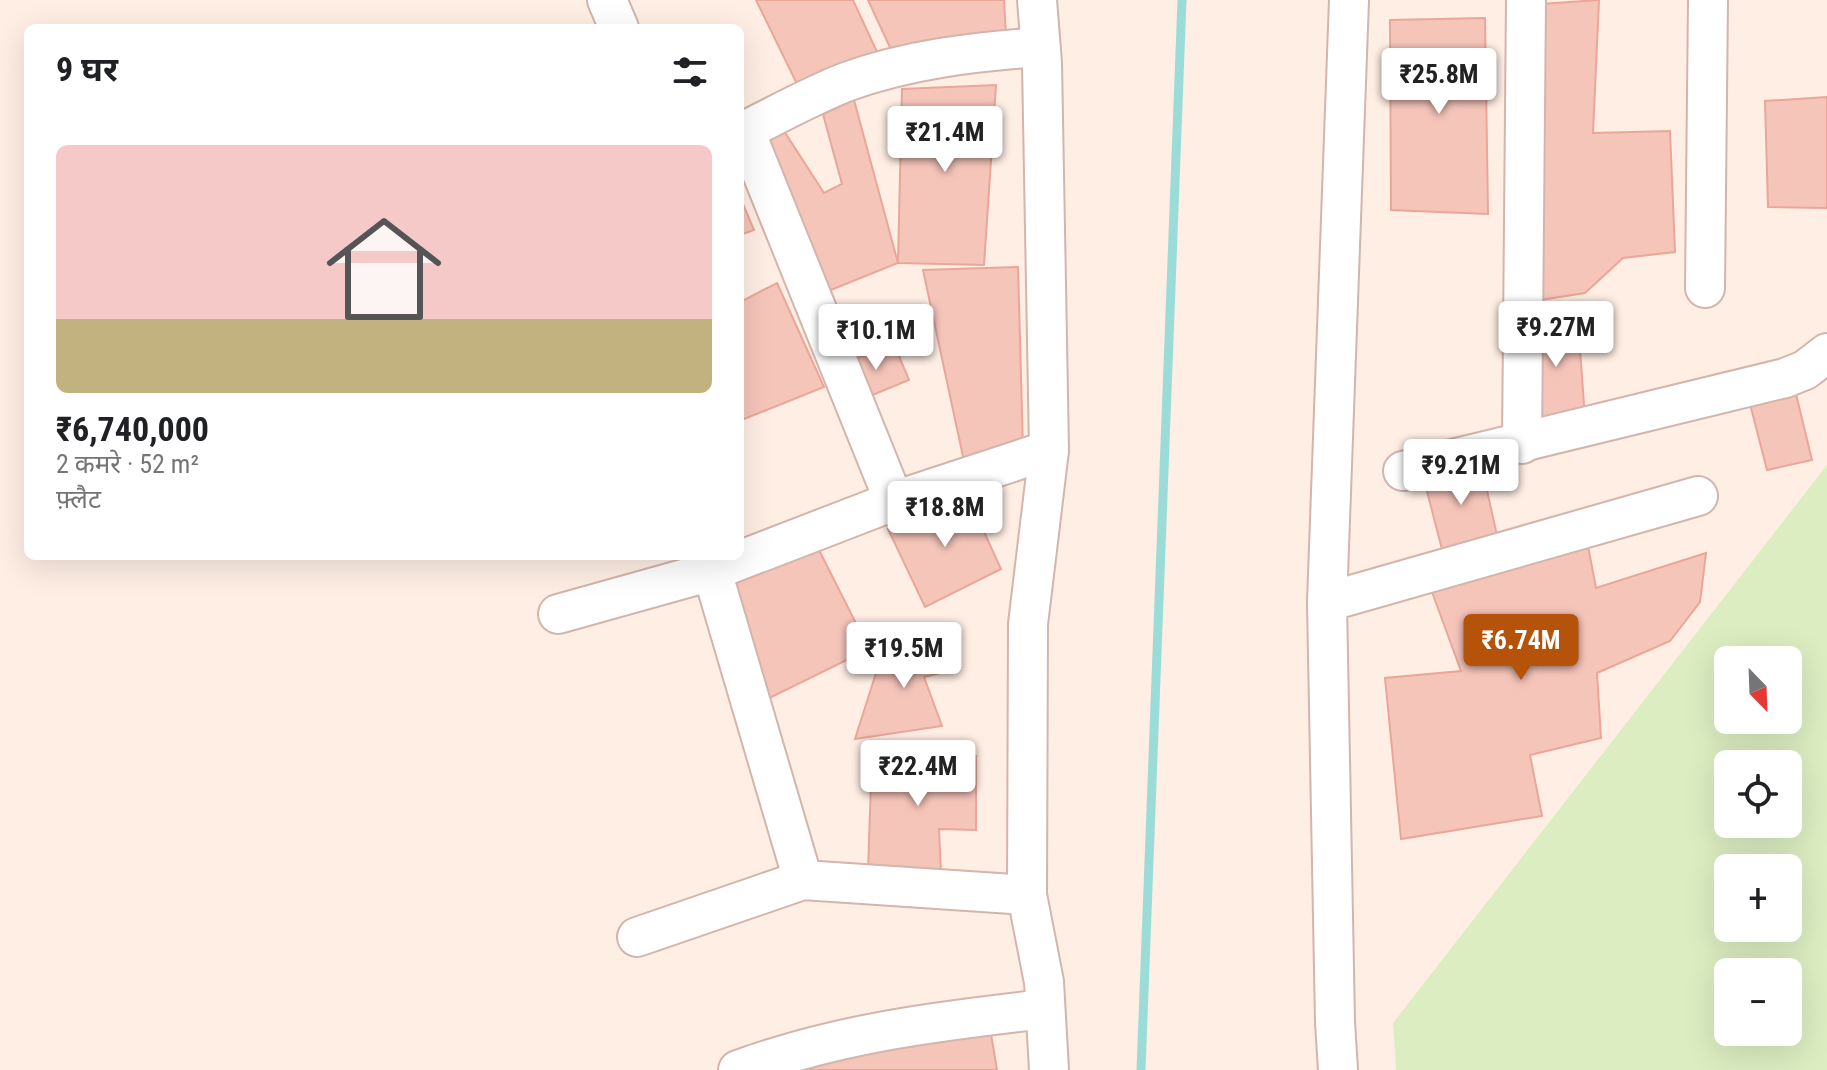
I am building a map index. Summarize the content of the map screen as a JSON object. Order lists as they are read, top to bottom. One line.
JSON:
{"north":"bottom right","page":{"heading":"9 घर","price":["₹25.8M","₹21.4M","₹9.27M","₹10.1M","₹9.21M","₹18.8M","₹6.74M","₹19.5M","₹22.4M"],"list":[{"name":"₹6,740,000","note":"2 कमरे · 52 m² · फ़्लैट"}],"map_buttons":["+","−"]}}
